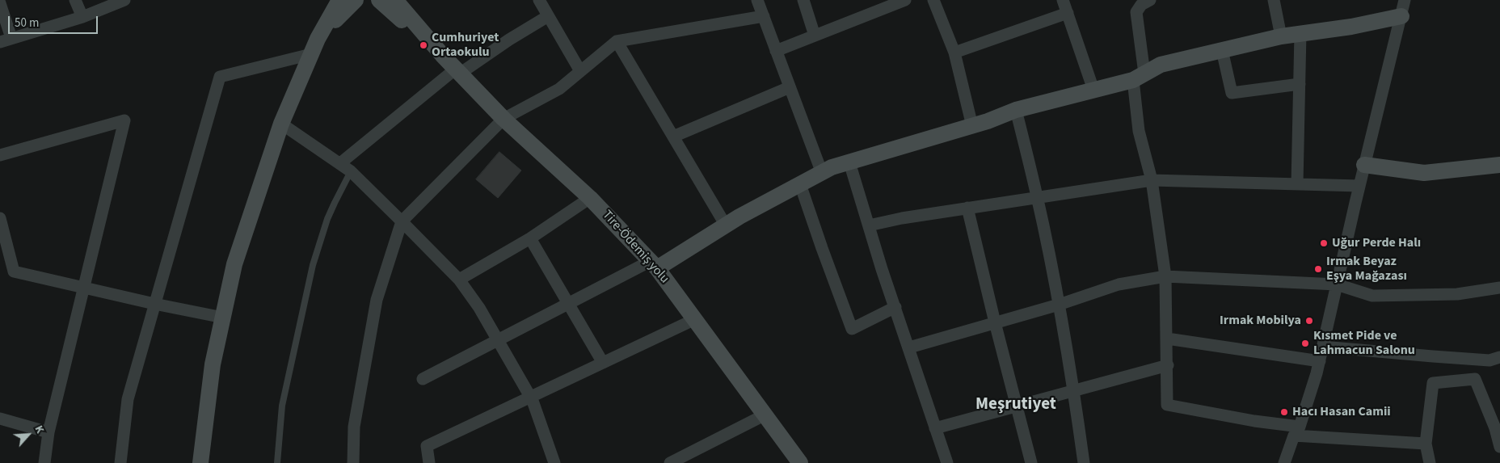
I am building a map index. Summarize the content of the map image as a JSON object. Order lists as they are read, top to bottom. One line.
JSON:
{"streets":{"street":["Tire-Ödemiş yolu"]},"districts":["Meşrutiyet"],"places":["Cumhuriyet Ortaokulu","Uğur Perde Halı","Irmak Beyaz Eşya Mağazası","Irmak Mobilya","Kısmet Pide ve Lahmacun Salonu","Hacı Hasan Camii"],"scale_bar":"50 m","north":"top right"}
